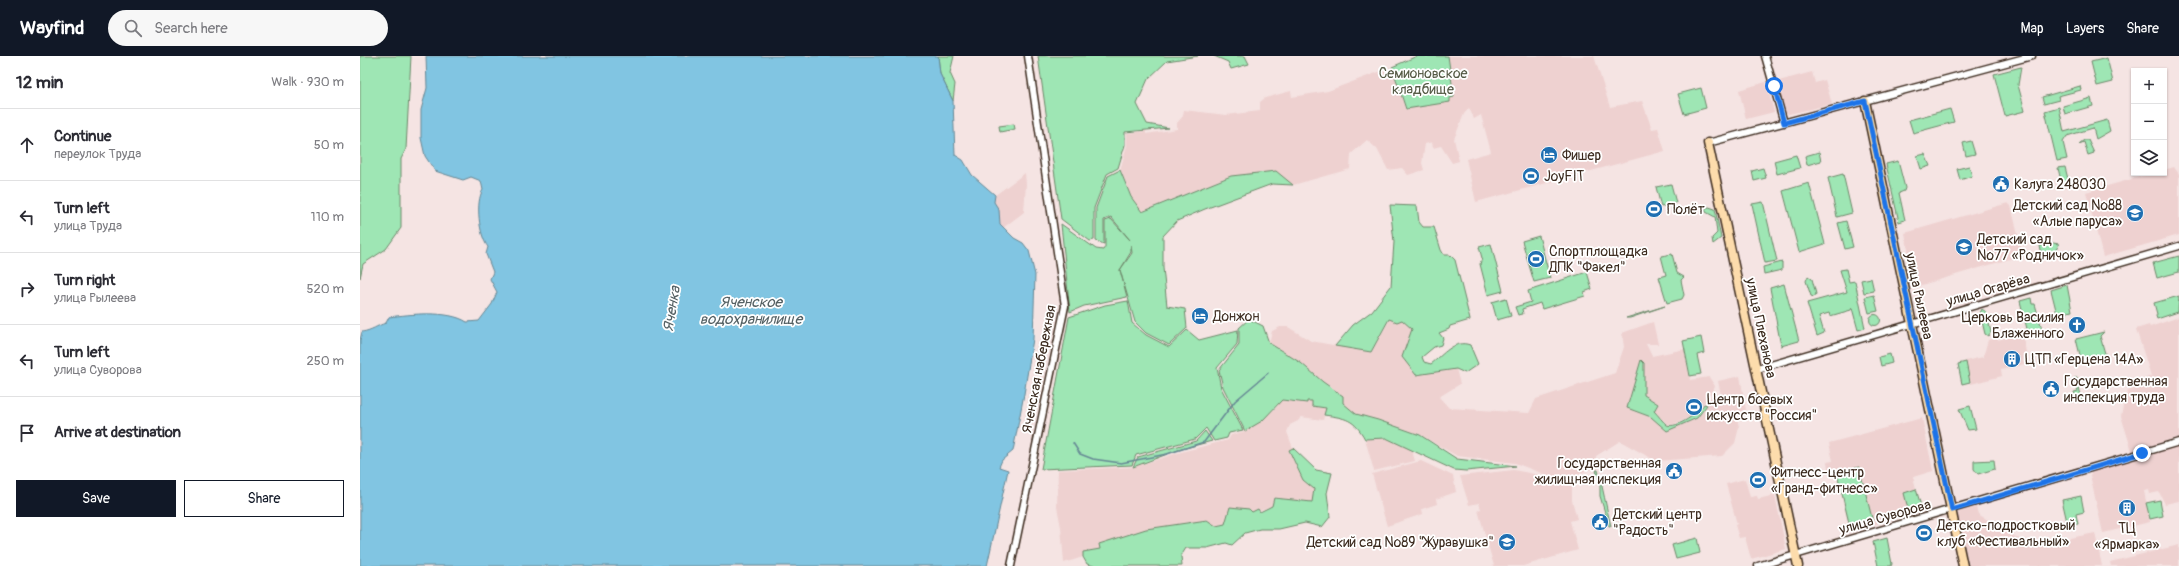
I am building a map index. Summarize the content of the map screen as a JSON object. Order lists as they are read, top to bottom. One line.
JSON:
{"streets":{"main road":["улица Рылеева","улица Плеханова"],"street":["улица Огарёва","Яченская набережная","улица Суворова"]},"crossings":[["улица Огарёва","улица Рылеева"],["улица Огарёва","улица Плеханова"],["улица Рылеева","улица Суворова"],["улица Плеханова","улица Суворова"]],"water":["Яченское водохранилище","Яченка"],"parks":["Семионовское кладбище"],"places":{"hotel":["Фишер","Донжон"],"sports":["JoyFIT","Полёт","Спортплощадка ДПК \"Факел\"","Центр боевых искусств \"Россия\"","Фитнесс-центр «Гранд-фитнесс»","Детско-подростковый клуб «Фестивальный»"],"public building":["Калуга 248030","Государственная инспекция труда","Государственная жилищная инспекция","Детский центр \"Радость\""],"school or university":["Детский сад №88 «Алые паруса»","Детский сад №77 «Родничок»","Детский сад №89 \"Журавушка\""],"church":["Церковь Василия Блаженного"],"building":["ЦТП «Герцена 14А»","ТЦ «Ярмарка»"]},"page":{"header":"Wayfind","search":"Search here","nav":["Map","Layers","Share"],"heading":["12 min","Walk · 930 m"],"map_buttons":["+","−"],"list":[["Continue","переулок Труда","50 m"],["Turn left","улица Труда","110 m"],["Turn right","улица Рылеева","520 m"],["Turn left","улица Суворова","250 m"],"Arrive at destination"],"buttons":["Save","Share"]}}
